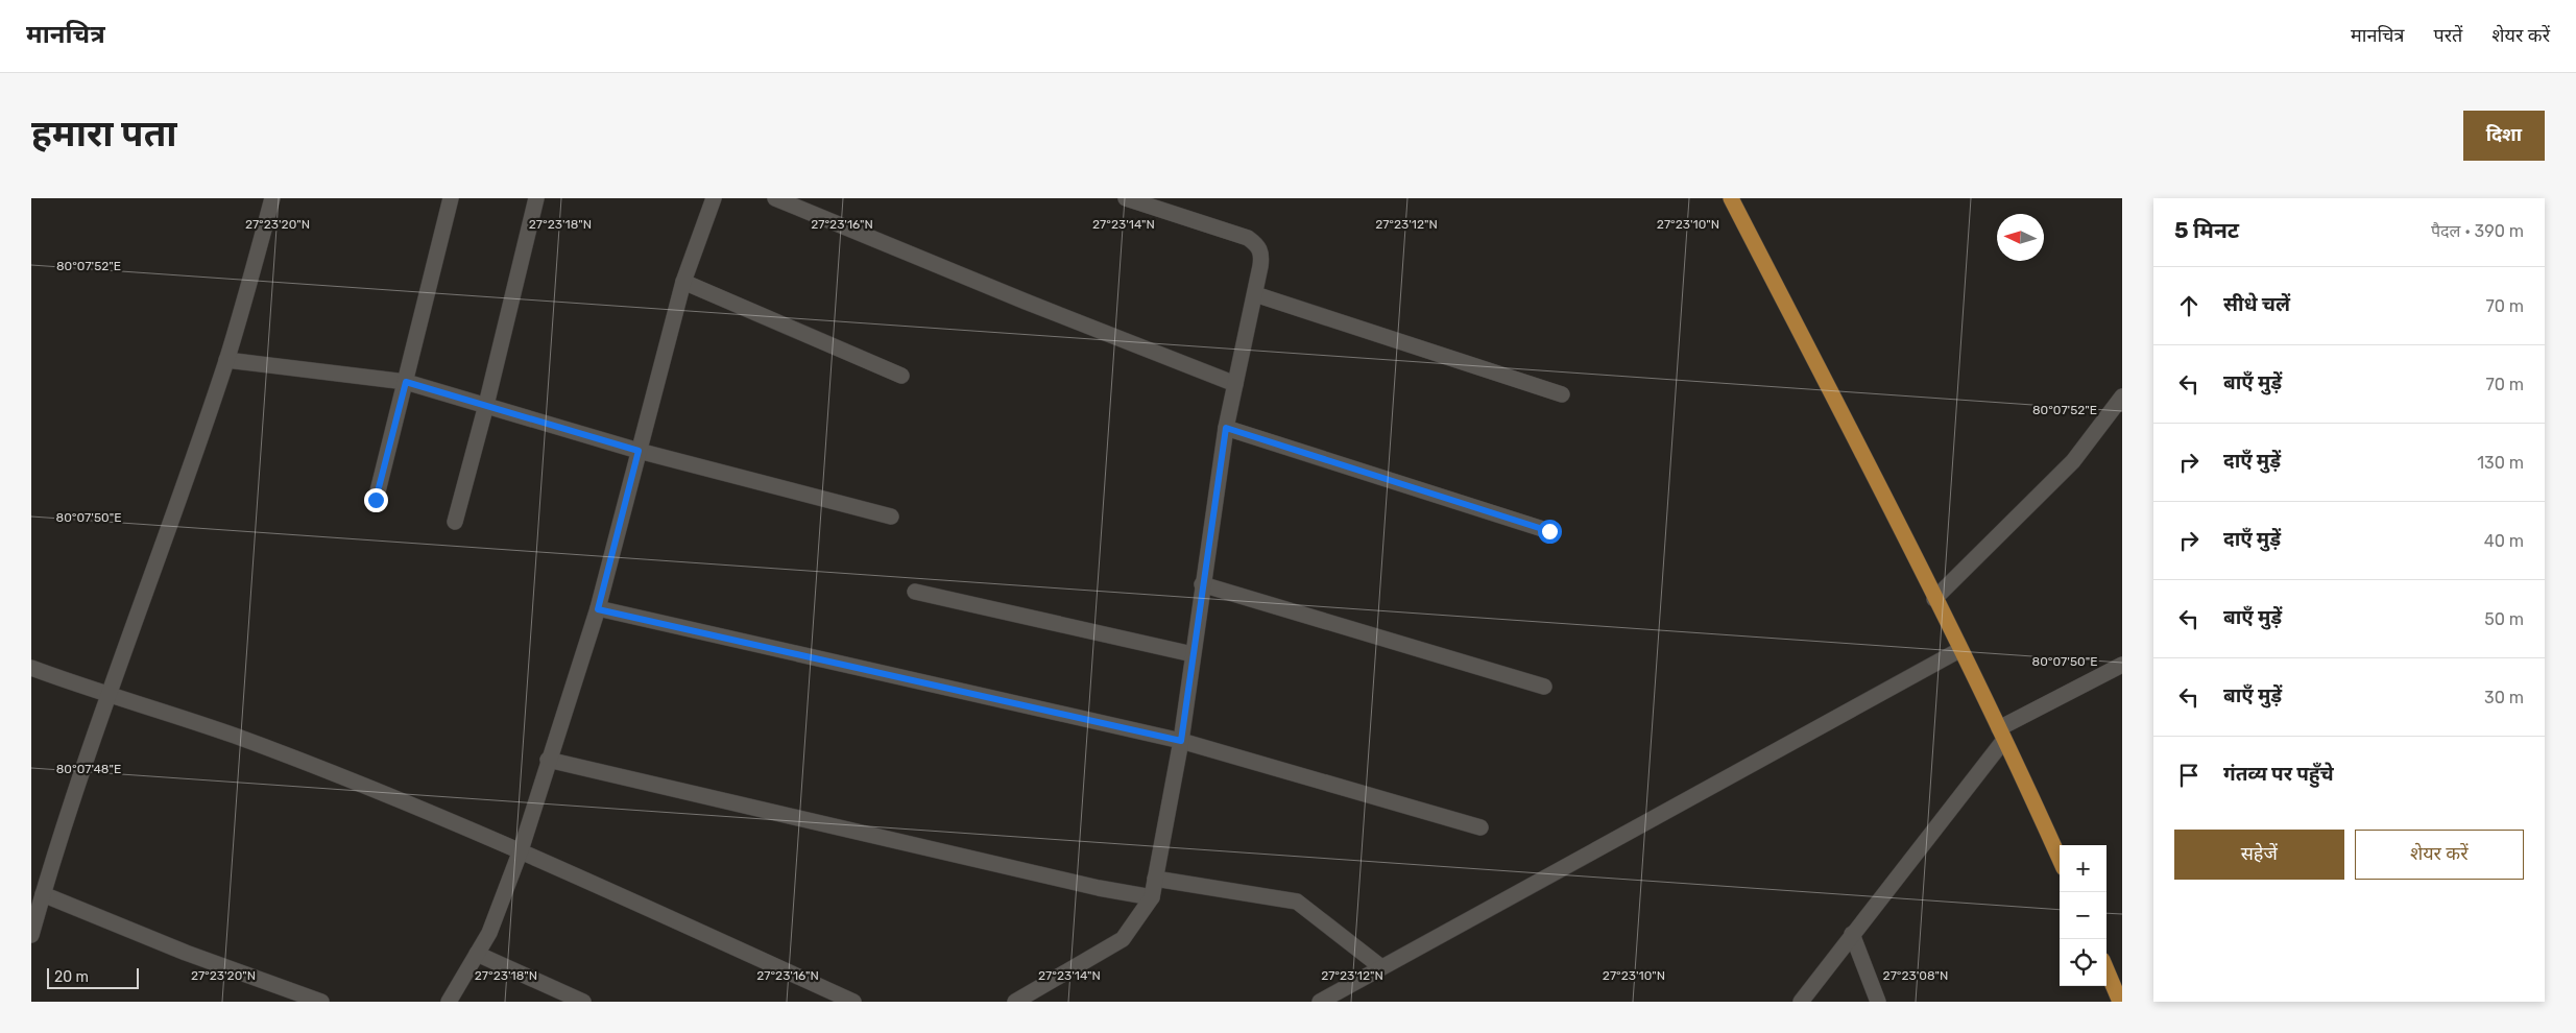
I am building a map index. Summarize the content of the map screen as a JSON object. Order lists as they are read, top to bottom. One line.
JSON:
{"scale_bar":"20 m","north":"left","page":{"header":"मानचित्र","nav":["मानचित्र","परतें","शेयर करें"],"buttons":["दिशा",["सहेजें","शेयर करें"]],"title":"हमारा पता","heading":["5 मिनट","पैदल · 390 m"],"list":[["सीधे चलें","70 m"],["बाएँ मुड़ें","70 m"],["दाएँ मुड़ें","130 m"],["दाएँ मुड़ें","40 m"],["बाएँ मुड़ें","50 m"],["बाएँ मुड़ें","30 m"],"गंतव्य पर पहुँचे"],"map_buttons":["+","−"],"scale":"20 m"},"coordinates":["27°23'20\"N","27°23'18\"N","27°23'16\"N","27°23'14\"N","27°23'12\"N","27°23'10\"N","80°07'52\"E","80°07'50\"E","80°07'48\"E","27°23'08\"N"]}
